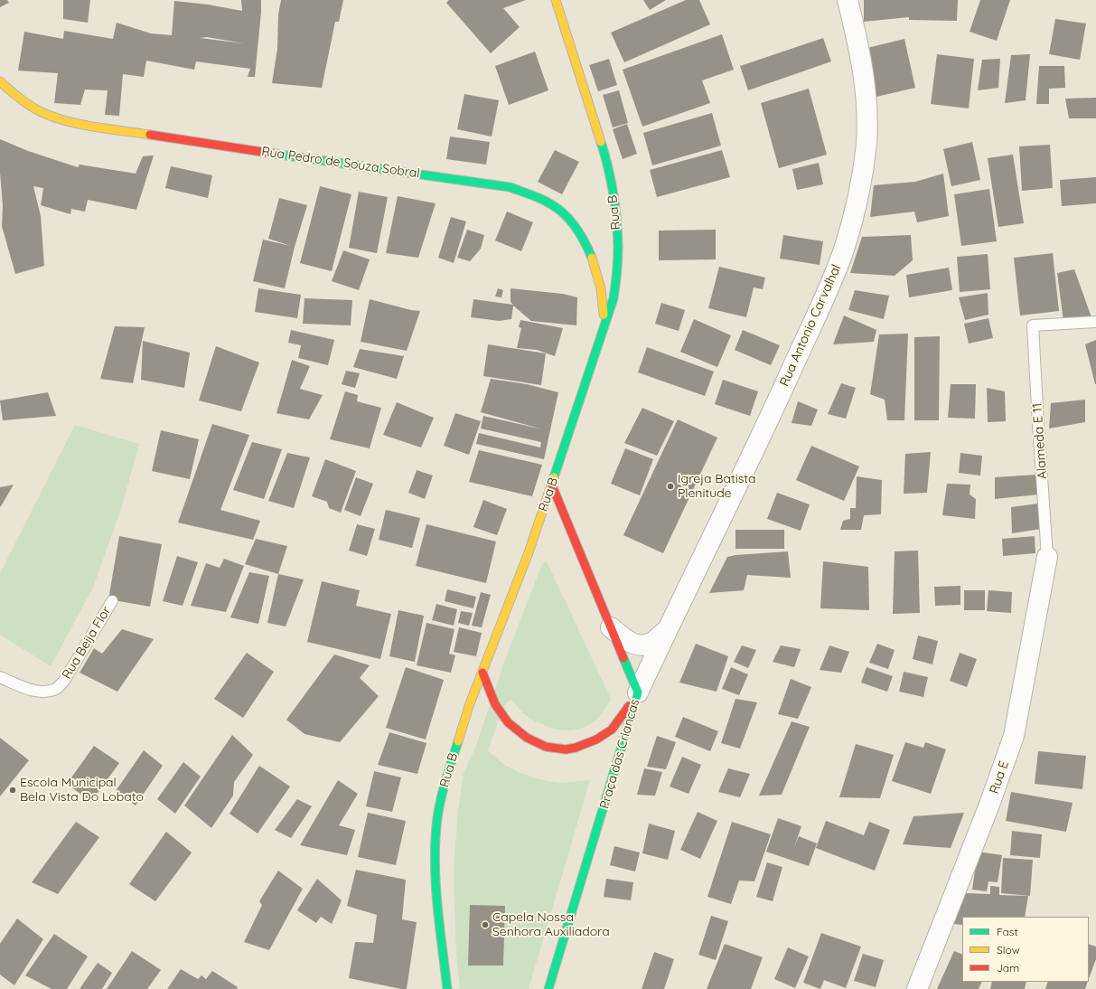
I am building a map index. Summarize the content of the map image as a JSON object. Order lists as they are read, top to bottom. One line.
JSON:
{"streets":{"street":["Rua Pedro de Souza Sobral","Rua B","Rua Antonio Carvalhal","Praça das Criancas","Rua E"],"lane":["Alameda E 11","Rua Beija Flor"]},"crossings":[["Rua Pedro de Souza Sobral","Rua B"],["Rua B","Praça das Criancas"],["Rua Antonio Carvalhal","Praça das Criancas"],["Alameda E 11","Rua E"]],"places":["Igreja Batista Plenitude","Escola Municipal Bela Vista Do Lobato","Capela Nossa Senhora Auxiliadora"],"legend":["Fast","Slow","Jam"]}
